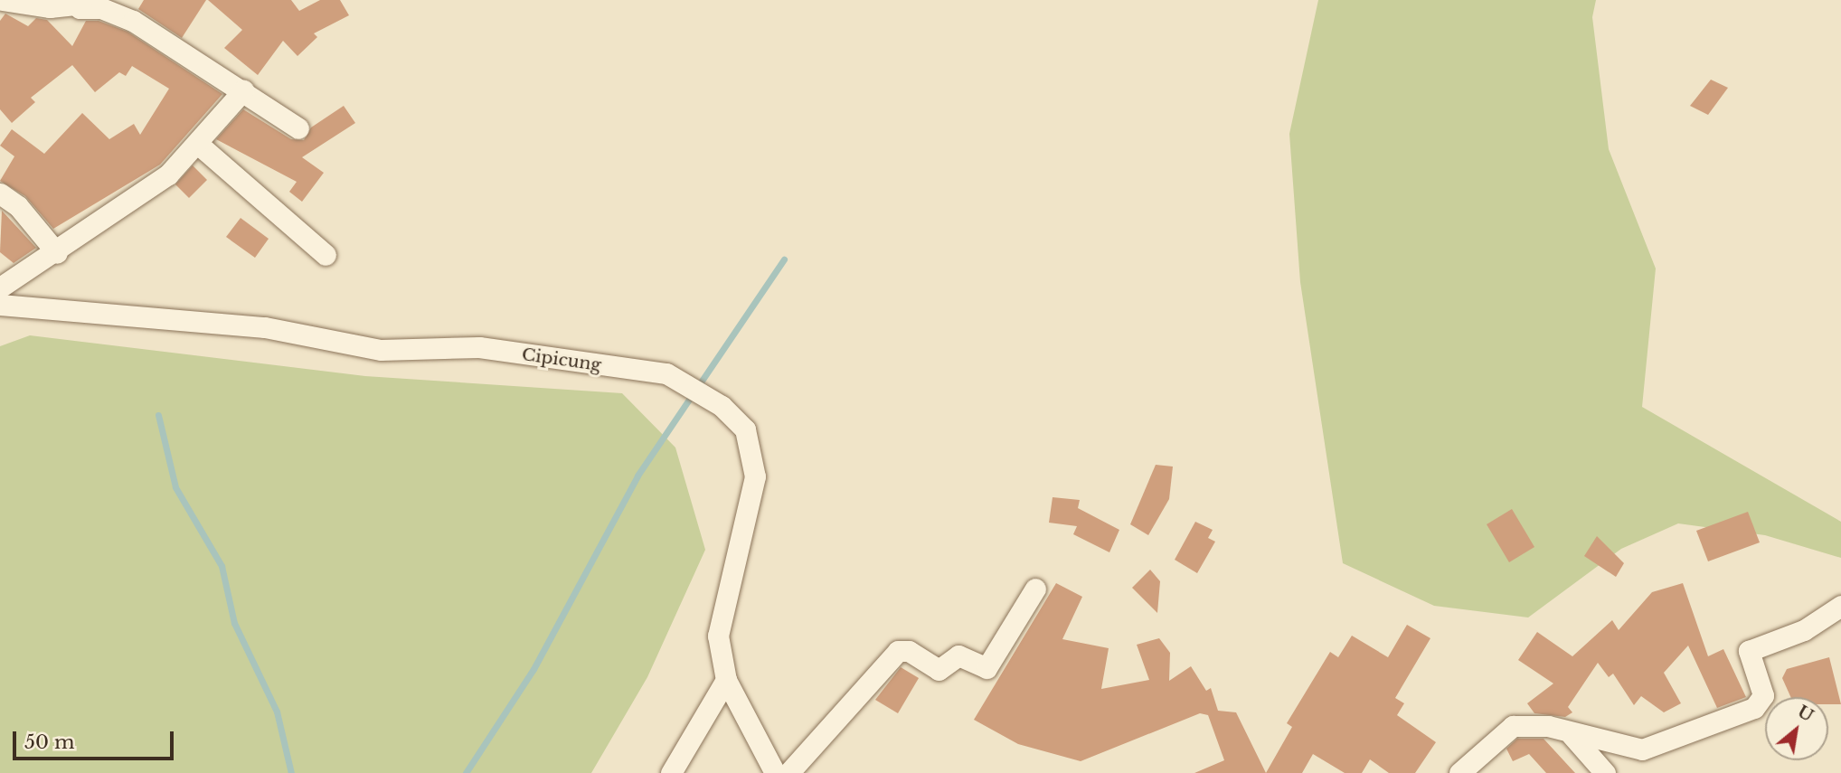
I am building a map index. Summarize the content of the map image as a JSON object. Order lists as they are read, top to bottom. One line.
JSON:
{"streets":{"street":["Cipicung"]},"scale_bar":"50 m","north":"top right"}
